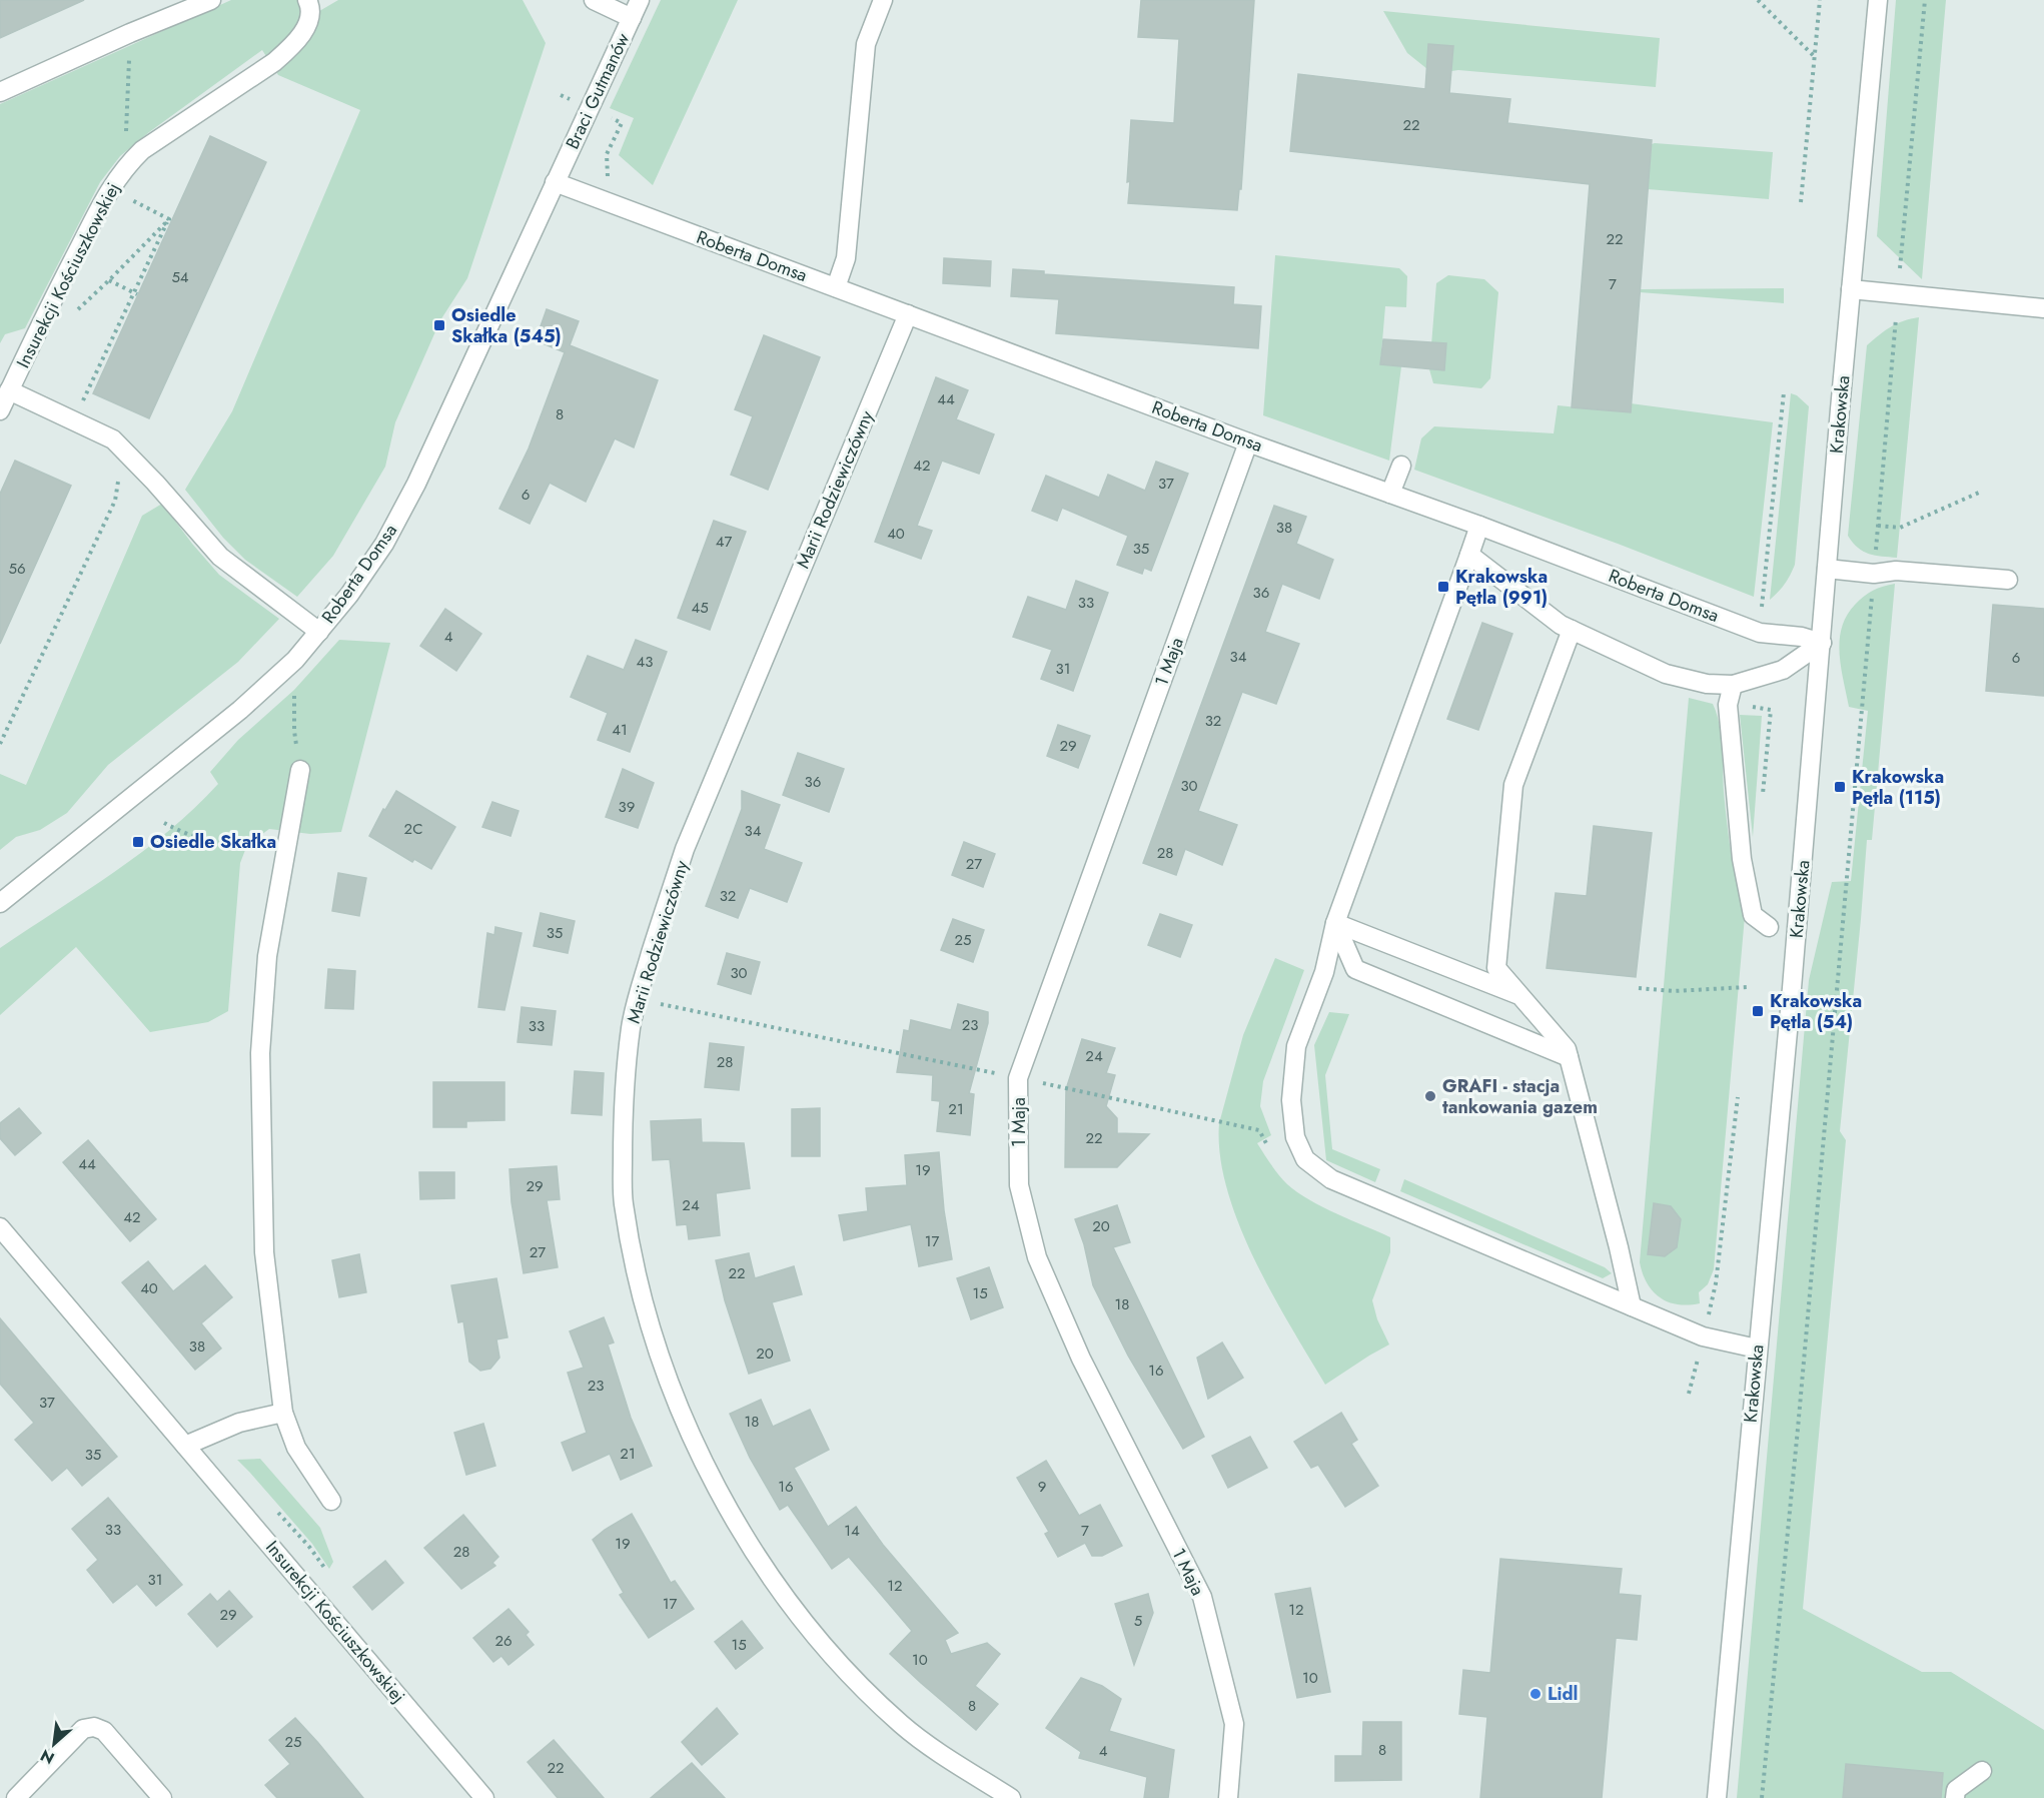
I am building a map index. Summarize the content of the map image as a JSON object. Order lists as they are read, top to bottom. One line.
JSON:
{"streets":{"street":["Braci Gutmanów","Roberta Domsa","Insurekcji Kościuszkowskiej","Krakowska","Marii Rodziewiczówny","1 Maja"]},"crossings":[["Braci Gutmanów","Roberta Domsa"],["Roberta Domsa","Insurekcji Kościuszkowskiej"],["Roberta Domsa","Krakowska"],["Roberta Domsa","Marii Rodziewiczówny"],["Roberta Domsa","1 Maja"]],"places":{"transit":["Osiedle Skałka (545)","Krakowska Pętla (991)","Krakowska Pętla (115)","Osiedle Skałka","Krakowska Pętla (54)"],"other":["GRAFI - stacja tankowania gazem","Lidl"]},"house_numbers":["22","22","54","7","44","8","42","37","6","38","40","47","35","56","36","33","45","4","34","6","43","31","32","41","29","36","30","39","2C","34","28","27","32","35","25","30","23","33","24","28","21","22","44","19","29","24","42","20","17","27","22","40","15","18","38","20","16","23","37","18","21","35","16","9","33","14","7","19","28","31","12","17","12","29","5","26","15","10","10","8","25","8","4","22"],"north":"bottom left"}
